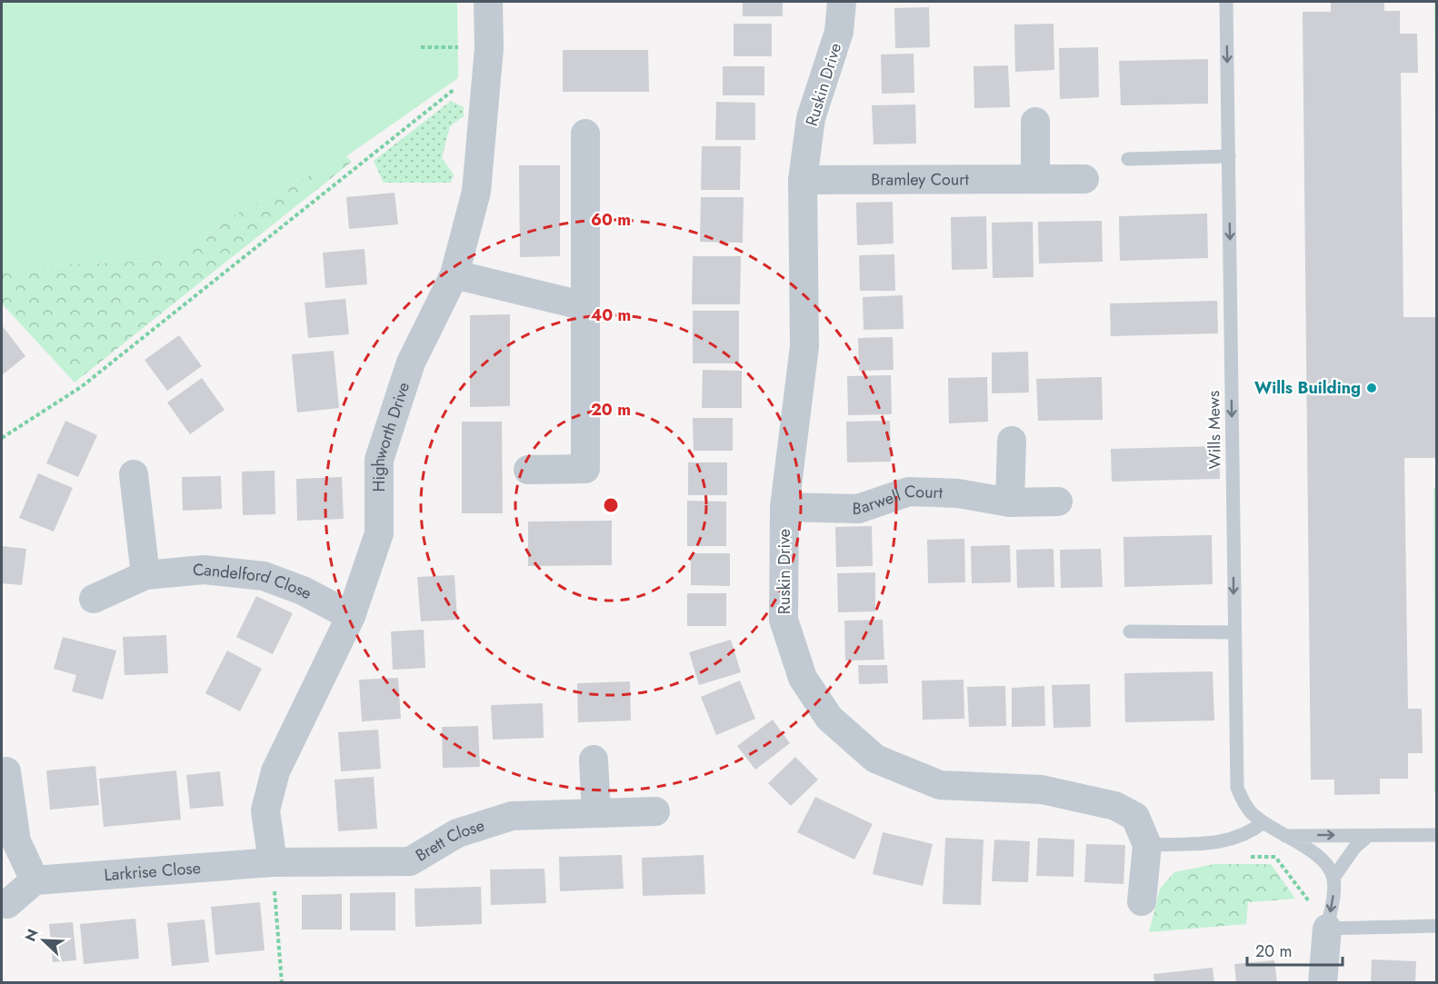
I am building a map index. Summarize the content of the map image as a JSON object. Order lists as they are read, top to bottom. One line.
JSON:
{"streets":{"street":["Ruskin Drive","Bramley Court","Highworth Drive","Barwell Court","Candelford Close","Brett Close","Larkrise Close"],"lane":["Wills Mews"]},"crossings":[["Ruskin Drive","Bramley Court"],["Ruskin Drive","Barwell Court"],["Highworth Drive","Candelford Close"],["Highworth Drive","Brett Close"],["Highworth Drive","Larkrise Close"],["Brett Close","Larkrise Close"]],"one_way":["Wills Mews"],"places":["Wills Building"],"scale_bar":"20 m","north":"top left","rings":["60 m","40 m","20 m"]}
